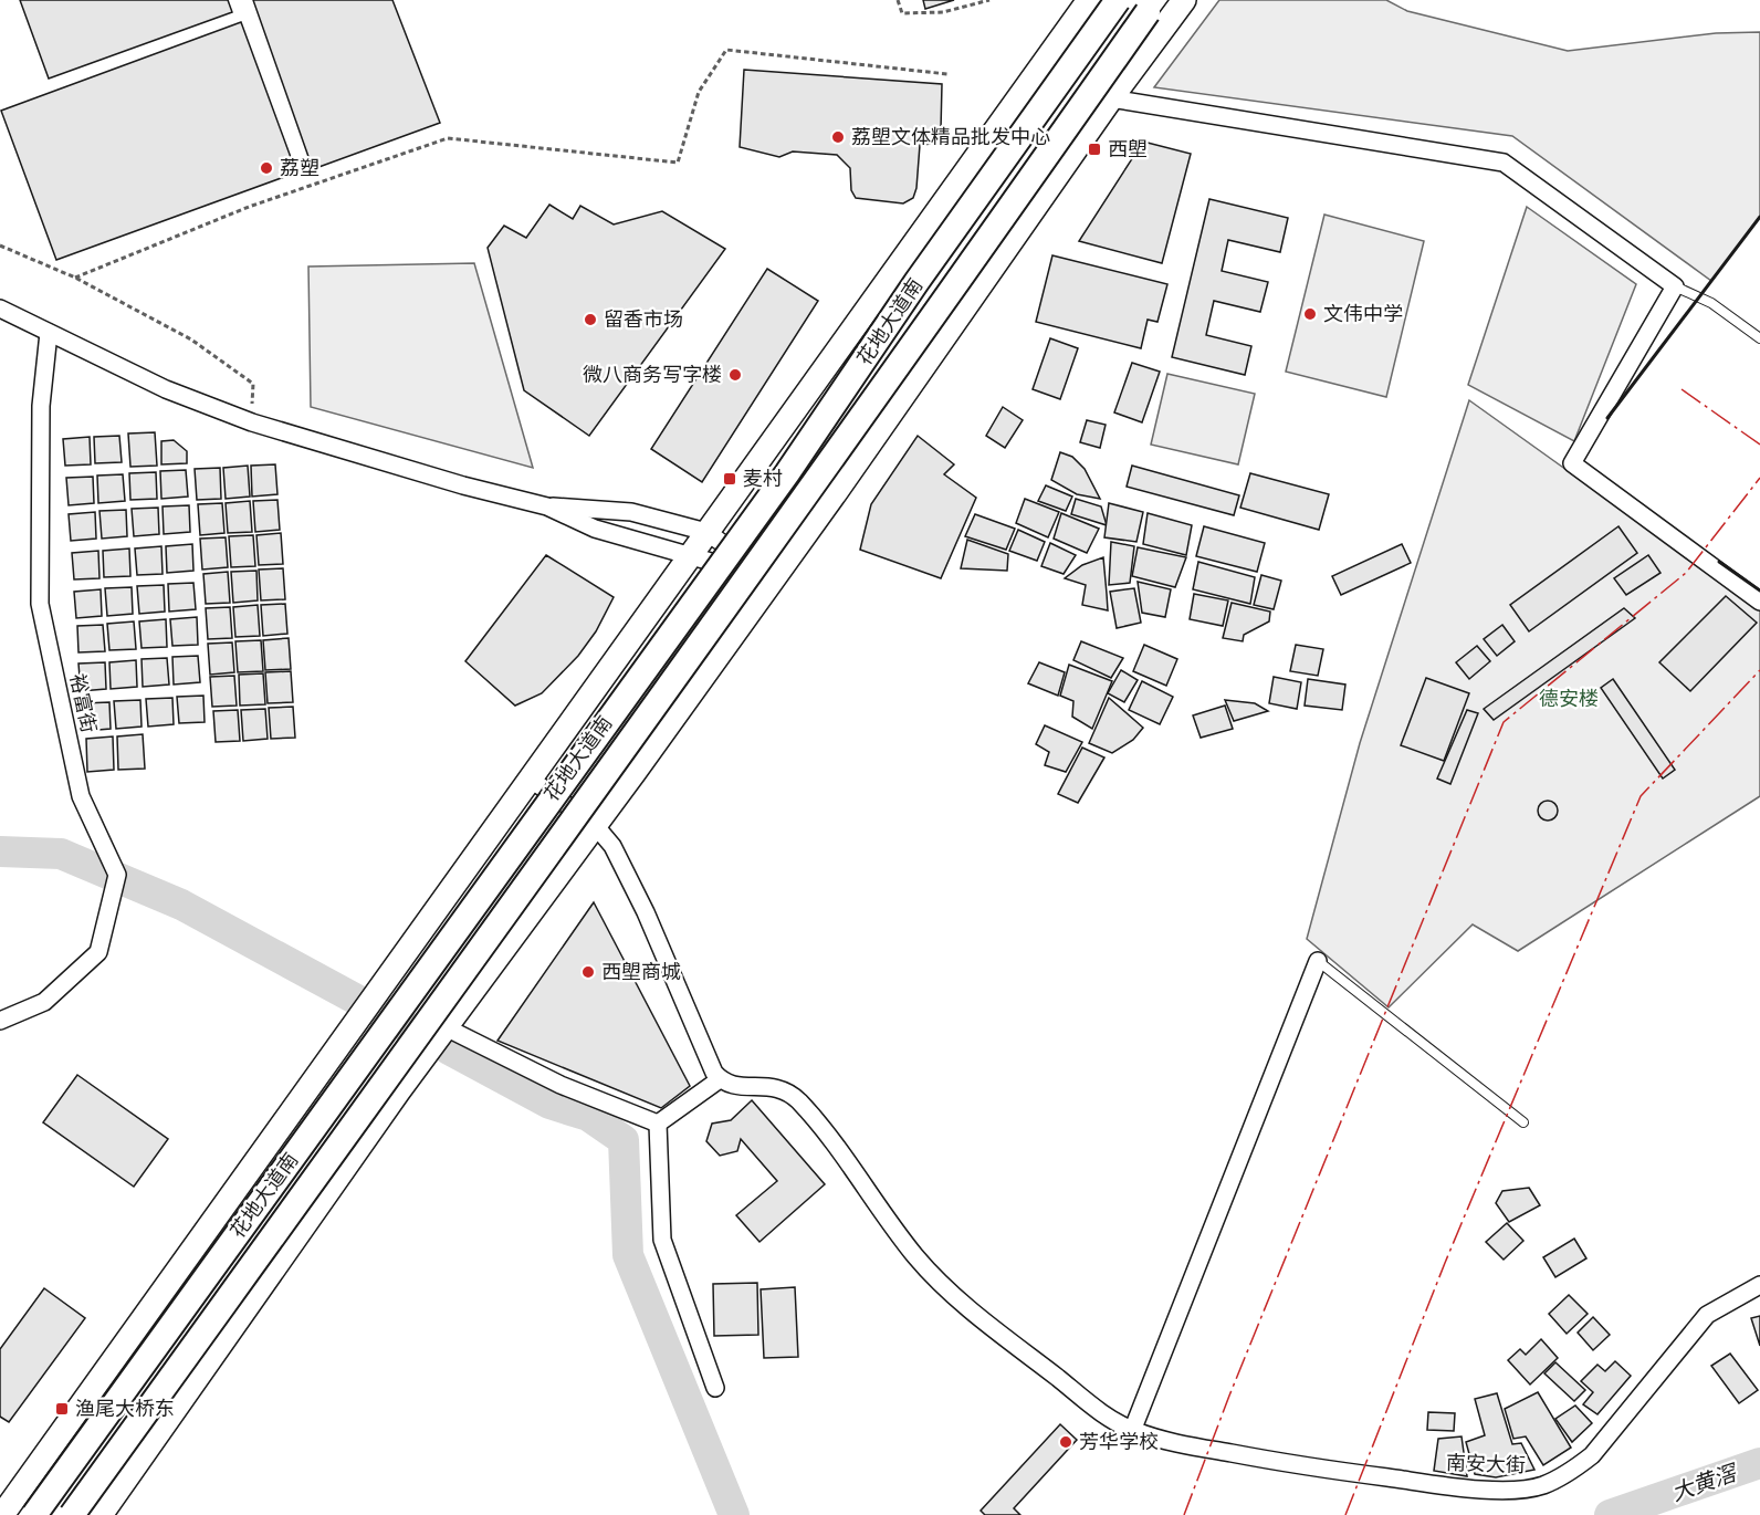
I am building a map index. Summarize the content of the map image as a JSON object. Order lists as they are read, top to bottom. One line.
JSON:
{"streets":{"main road":["花地大道南"],"street":["裕富街","南安大街"]},"water":["大黄滘"],"parks":["德安楼"],"places":{"other":["荔塱文体精品批发中心","荔塑","文伟中学","留香市场","微八商务写字楼","西塱商城","芳华学校"],"transit":["西塱","麦村","渔尾大桥东"]}}
